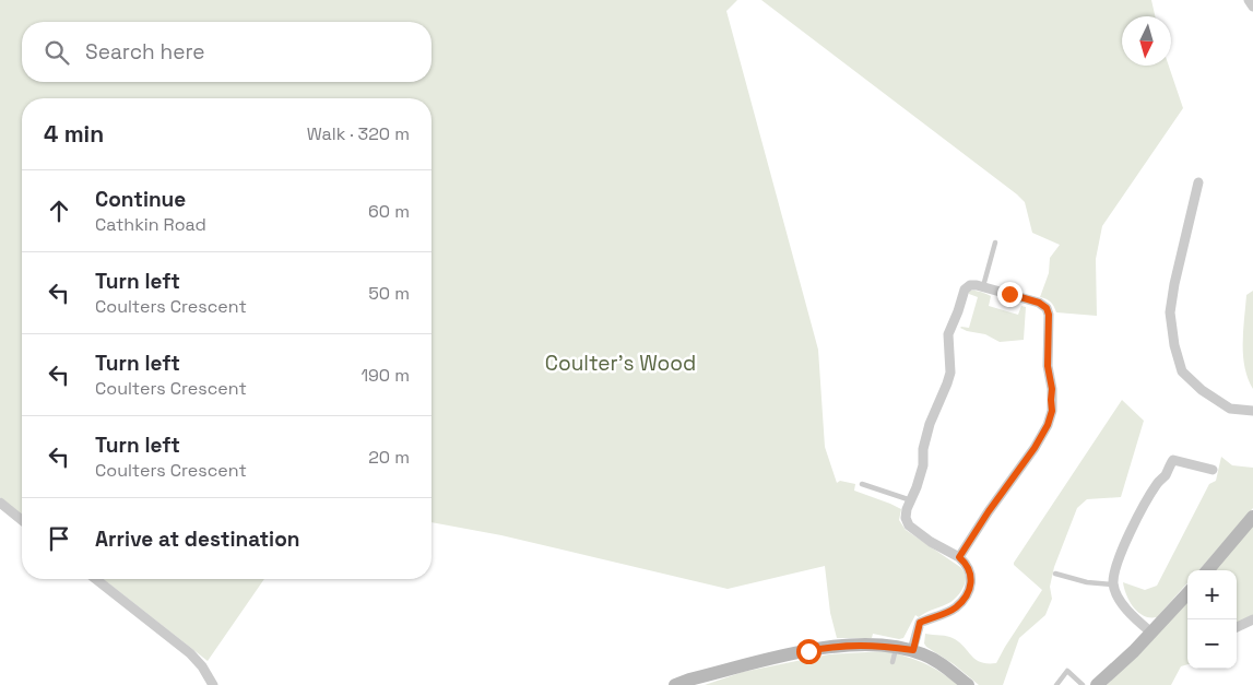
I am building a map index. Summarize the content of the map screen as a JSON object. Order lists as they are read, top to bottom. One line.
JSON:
{"parks":["Coulter's Wood"],"north":"bottom","page":{"search":"Search here","heading":["4 min","Walk · 320 m"],"list":[["Continue","Cathkin Road","60 m"],["Turn left","Coulters Crescent","50 m"],["Turn left","Coulters Crescent","190 m"],["Turn left","Coulters Crescent","20 m"],"Arrive at destination"],"map_buttons":["+","−"]}}
